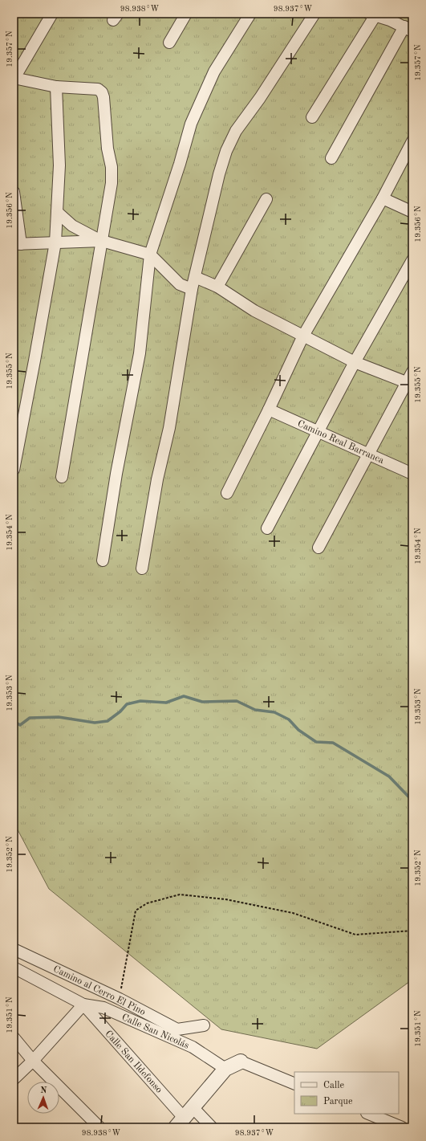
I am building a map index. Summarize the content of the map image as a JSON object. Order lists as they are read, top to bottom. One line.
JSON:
{"streets":{"street":["Camino Real Barranca","Camino al Cerro El Pino","Calle San Nicolás","Calle San Ildefonso"]},"crossings":[["Calle San Nicolás","Calle San Ildefonso"]],"legend":["Calle","Parque"],"north":"top","coordinates":["98.938°W","98.937°W","19.357°N","19.356°N","19.355°N","19.354°N","19.353°N","19.352°N","19.351°N"]}
